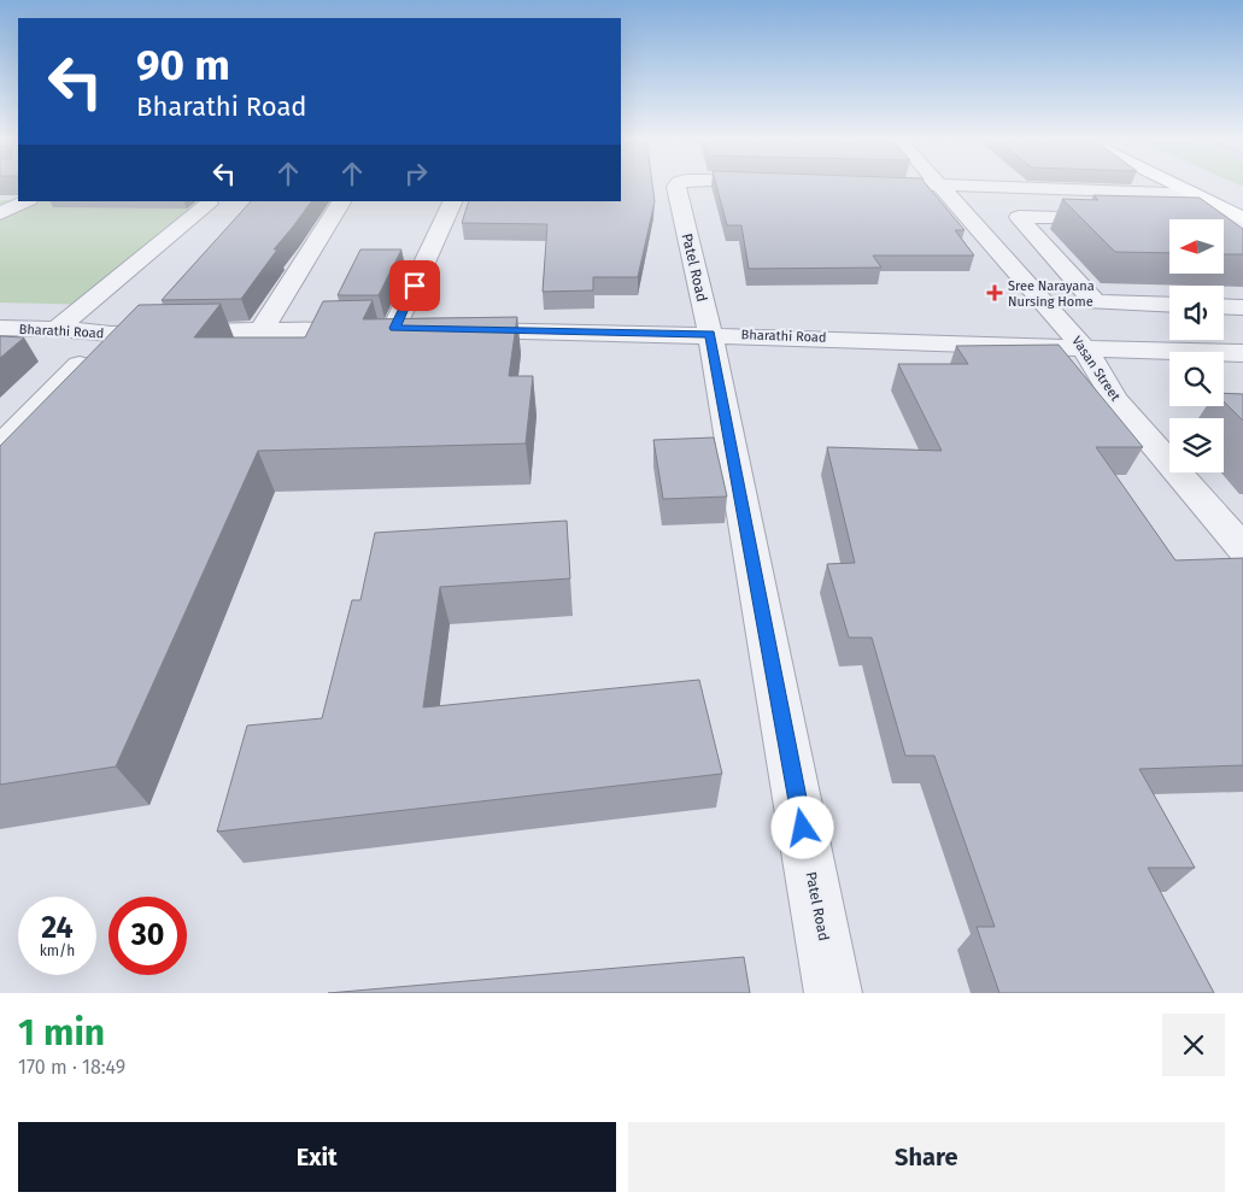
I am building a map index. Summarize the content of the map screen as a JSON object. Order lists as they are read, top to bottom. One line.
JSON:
{"streets":{"street":["Patel Road","Bharathi Road","Vasan Street"]},"crossings":[["Patel Road","Bharathi Road"],["Bharathi Road","Vasan Street"]],"places":{"health":["Sree Narayana Nursing Home"]},"north":"left","page":{"turn":["90 m","Bharathi Road"],"speed":"24 km/h","limit":"30","heading":["1 min","170 m · 18:49"],"buttons":["Exit","Share"]}}
